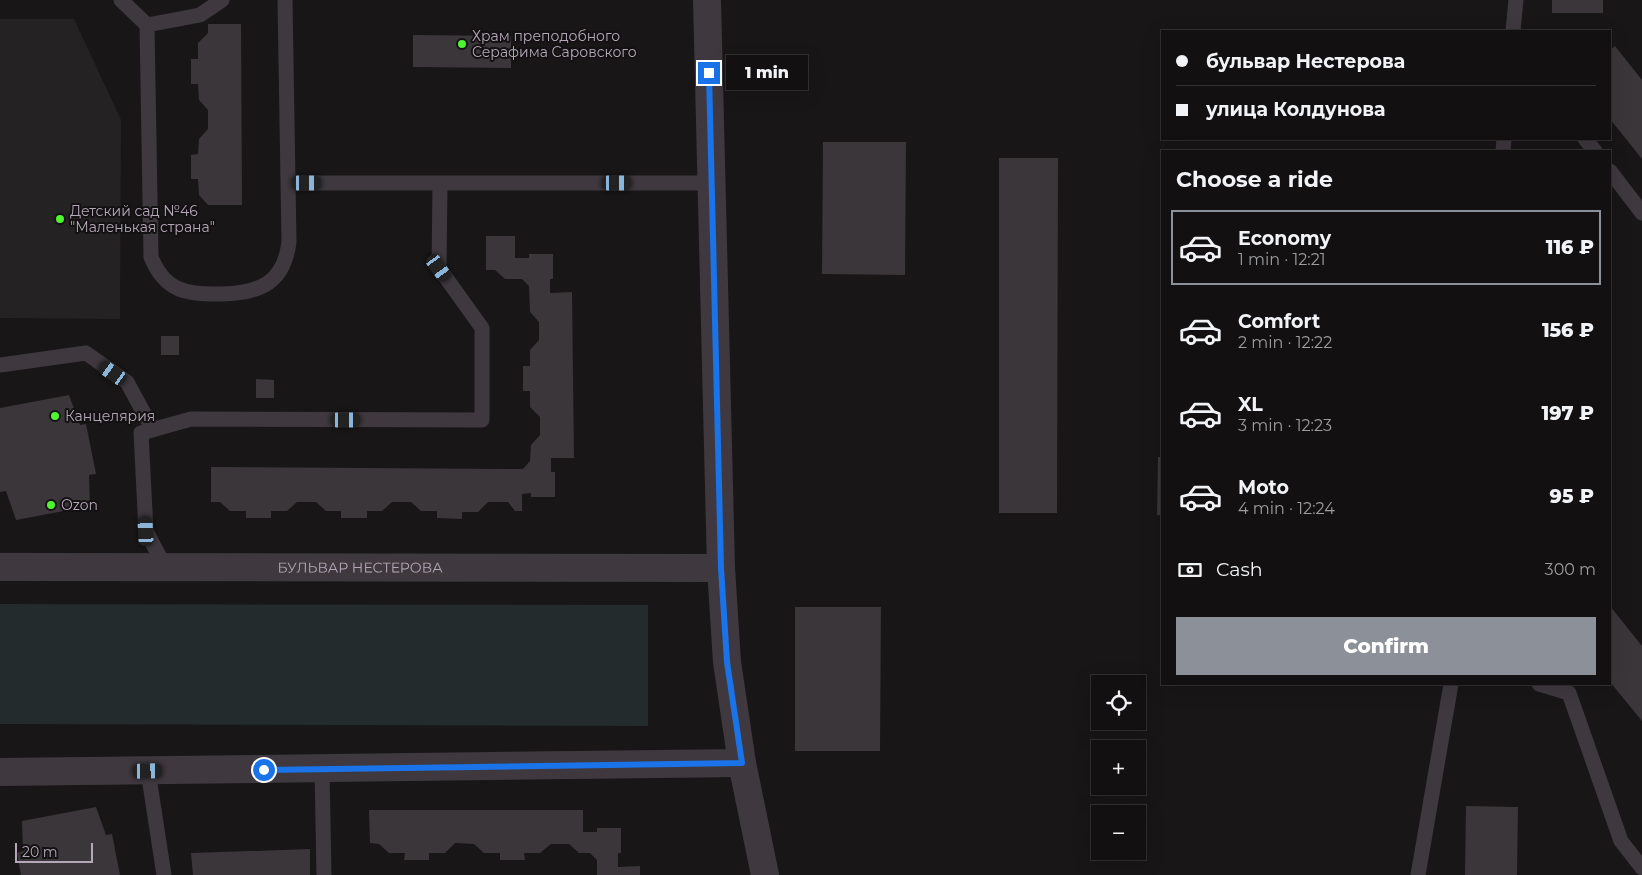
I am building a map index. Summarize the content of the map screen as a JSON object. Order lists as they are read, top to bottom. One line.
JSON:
{"streets":{"street":["БУЛЬВАР НЕСТЕРОВА"]},"places":["Храм преподобного Серафима Саровского","Детский сад №46 \"Маленькая страна\"","Канцелярия","Ozon"],"scale_bar":"20 m","page":{"banner":["бульвар Нестерова","улица Колдунова"],"bubble":"1 min","heading":"Choose a ride","list":[{"name":"Economy","note":"1 min · 12:21","value":"116 ₽"},{"name":"Comfort","note":"2 min · 12:22","value":"156 ₽"},{"name":"XL","note":"3 min · 12:23","value":"197 ₽"},{"name":"Moto","note":"4 min · 12:24","value":"95 ₽"}],"pay":["Cash","300 m"],"buttons":"Confirm","map_buttons":["+","−"],"scale":"20 m"}}
